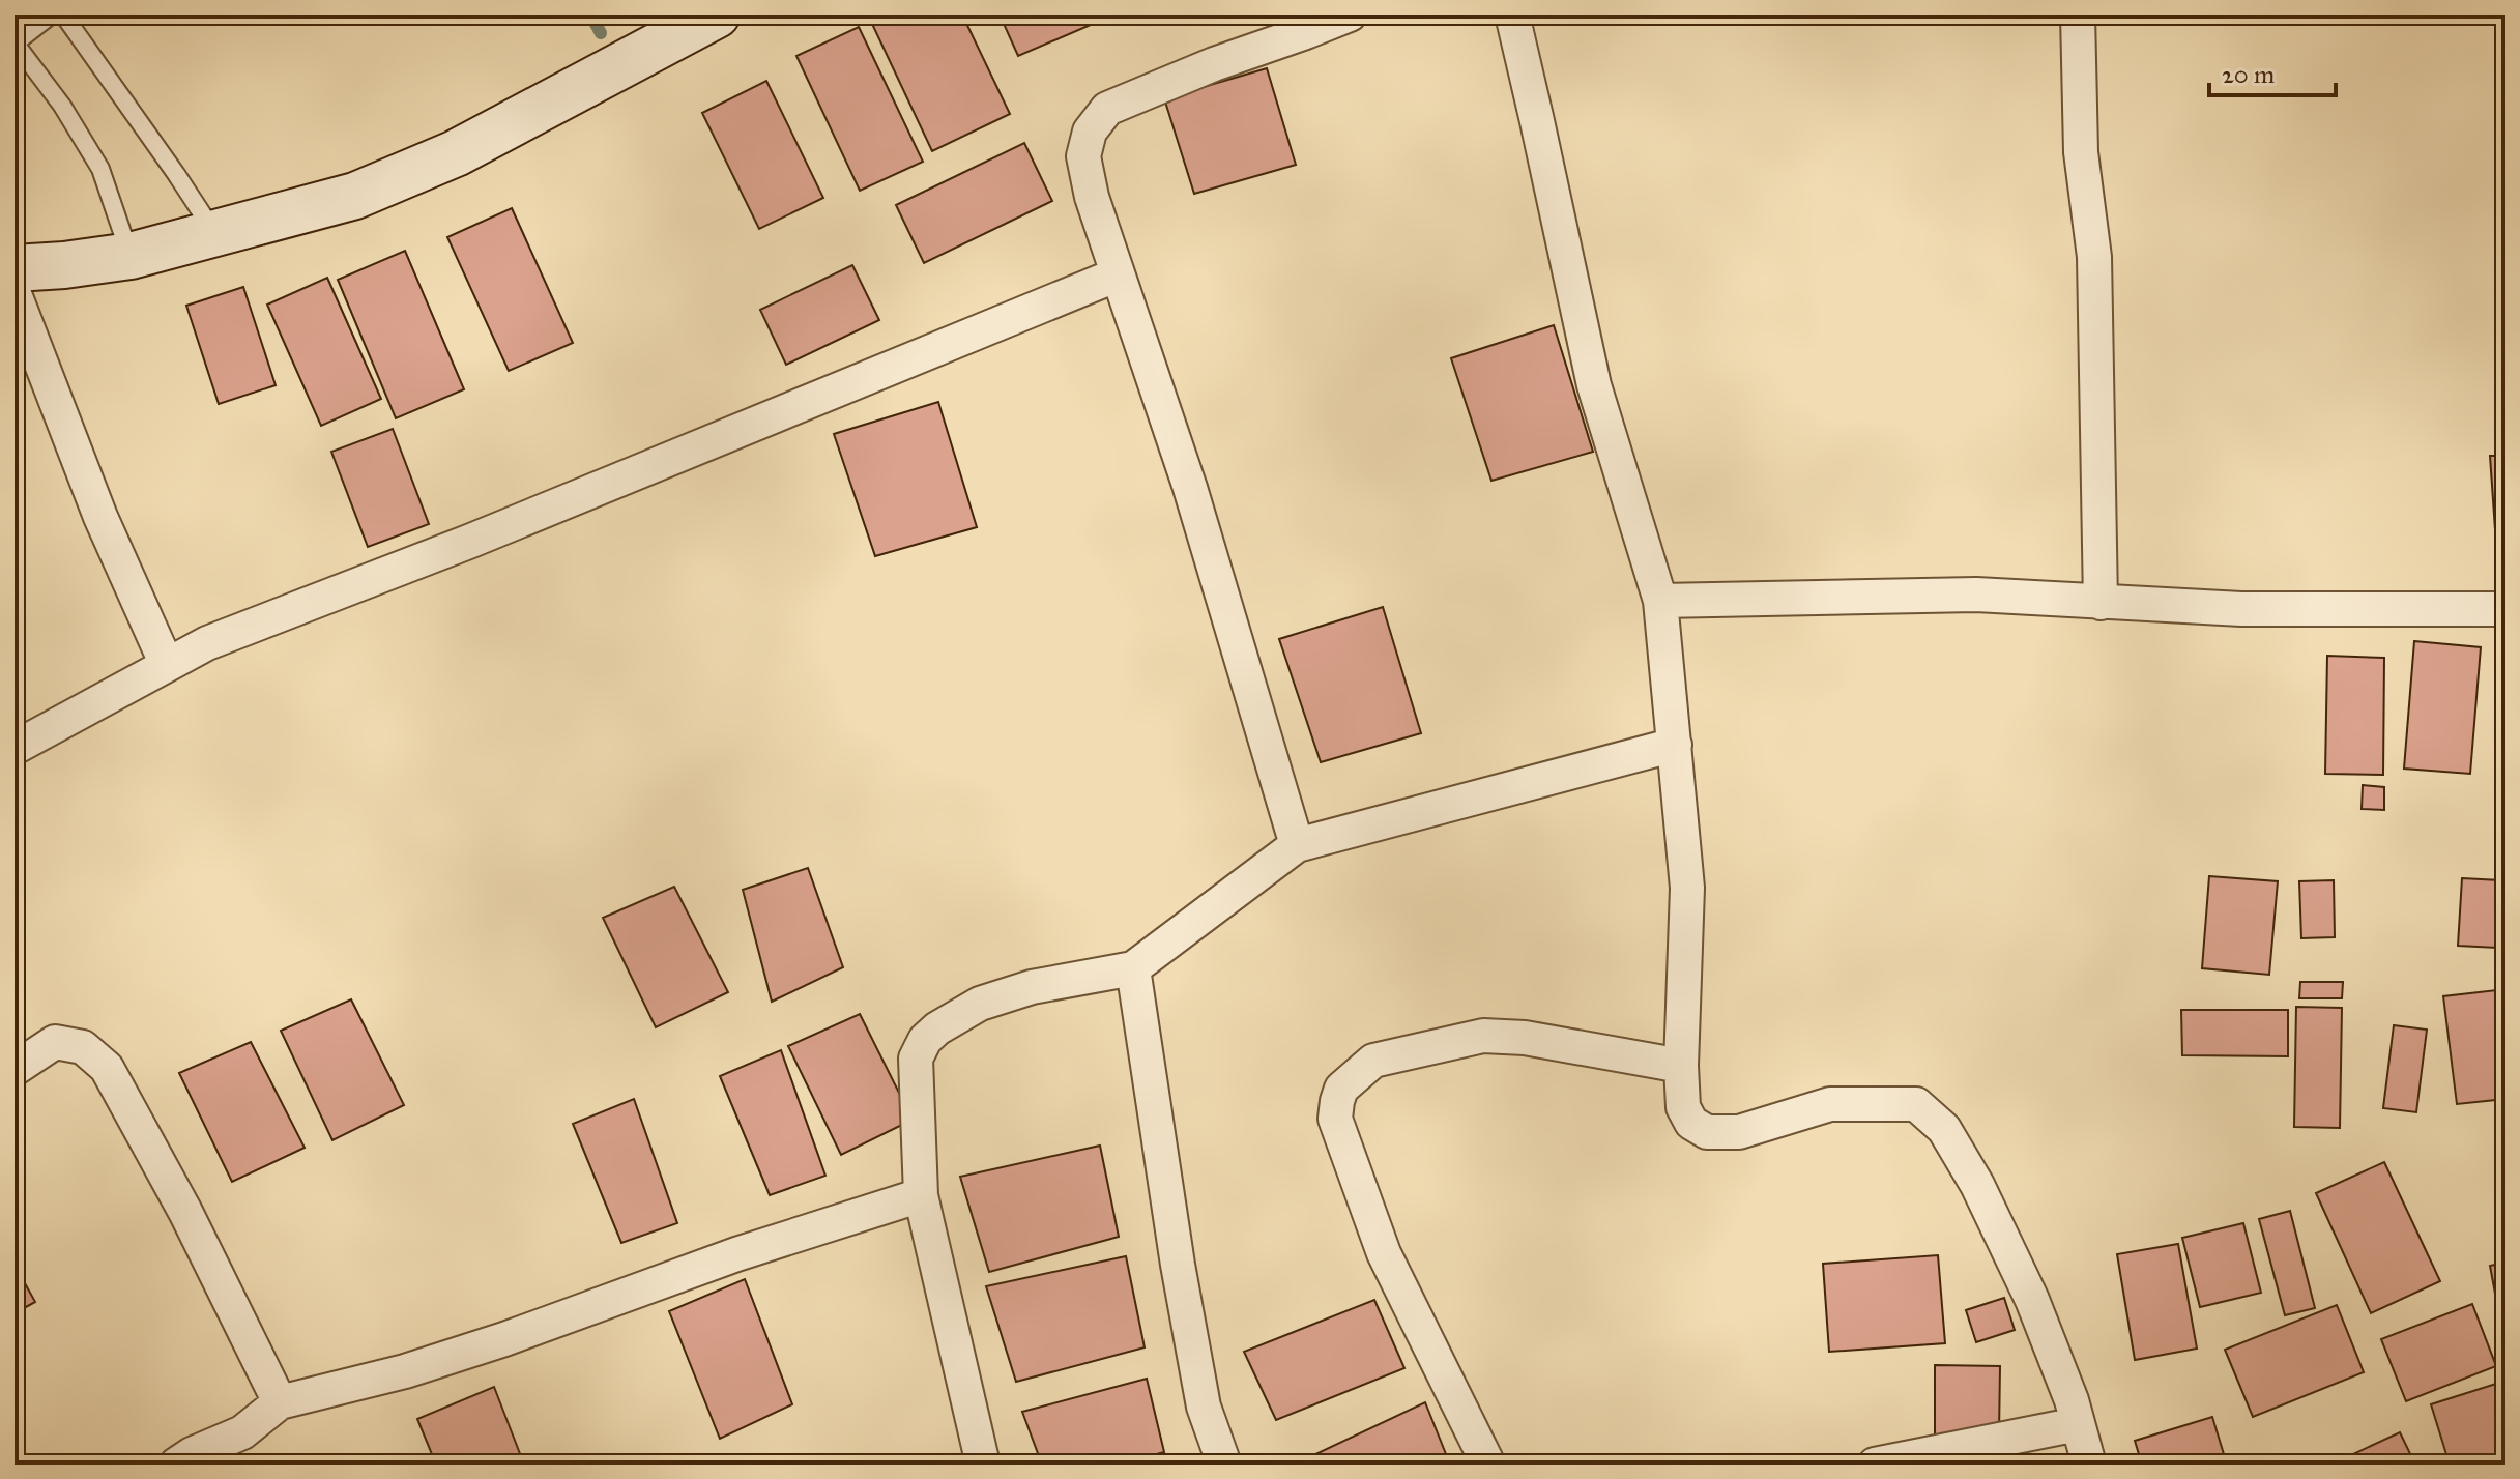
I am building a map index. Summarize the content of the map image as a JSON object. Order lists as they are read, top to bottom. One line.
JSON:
{"scale_bar":"20 m"}
